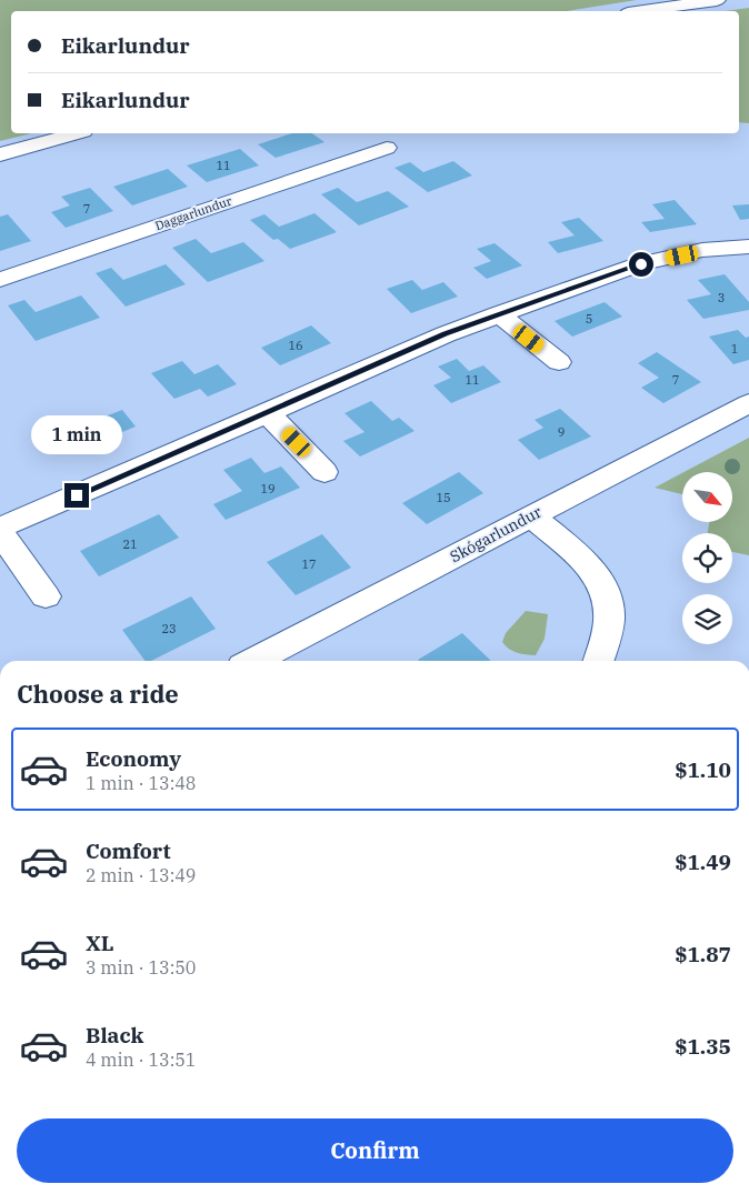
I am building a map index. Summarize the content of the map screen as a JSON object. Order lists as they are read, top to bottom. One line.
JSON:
{"streets":{"street":["Daggarlundur","Skógarlundur"]},"house_numbers":["11","7","3","5","16","1","11","7","9","19","15","21","17","23"],"north":"bottom right","page":{"banner":["Eikarlundur","Eikarlundur"],"bubble":"1 min","heading":"Choose a ride","list":[{"name":"Economy","note":"1 min · 13:48","value":"$1.10"},{"name":"Comfort","note":"2 min · 13:49","value":"$1.49"},{"name":"XL","note":"3 min · 13:50","value":"$1.87"},{"name":"Black","note":"4 min · 13:51","value":"$1.35"}],"buttons":"Confirm"}}
